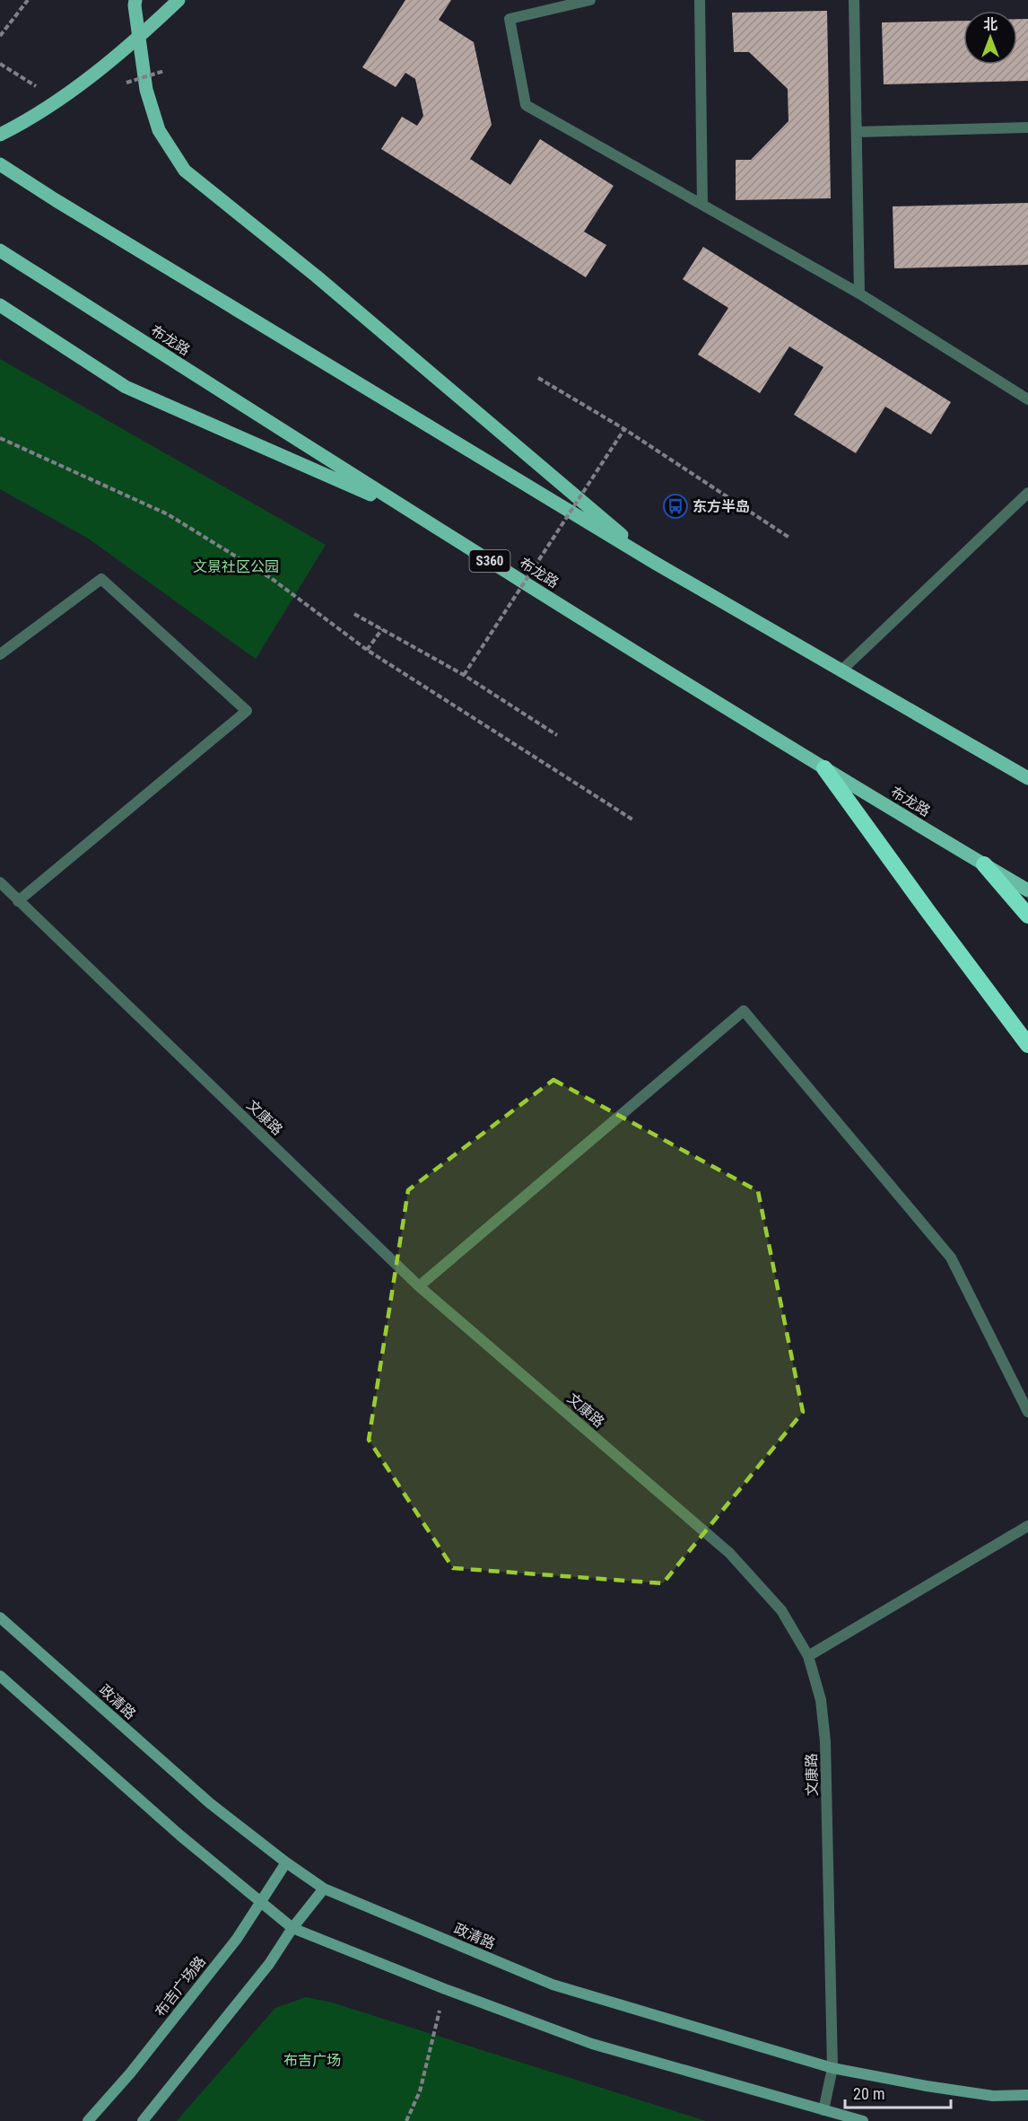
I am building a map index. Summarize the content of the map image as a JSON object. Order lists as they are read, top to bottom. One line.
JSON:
{"streets":{"main road":["布龙路","S360"],"street":["文康路","政清路","布吉广场路"]},"crossings":[["布龙路","S360"],["文康路","政清路"],["政清路","布吉广场路"]],"parks":["文景社区公园","布吉广场"],"places":{"bus stop":["东方半岛"]},"scale_bar":"20 m","north":"top"}
